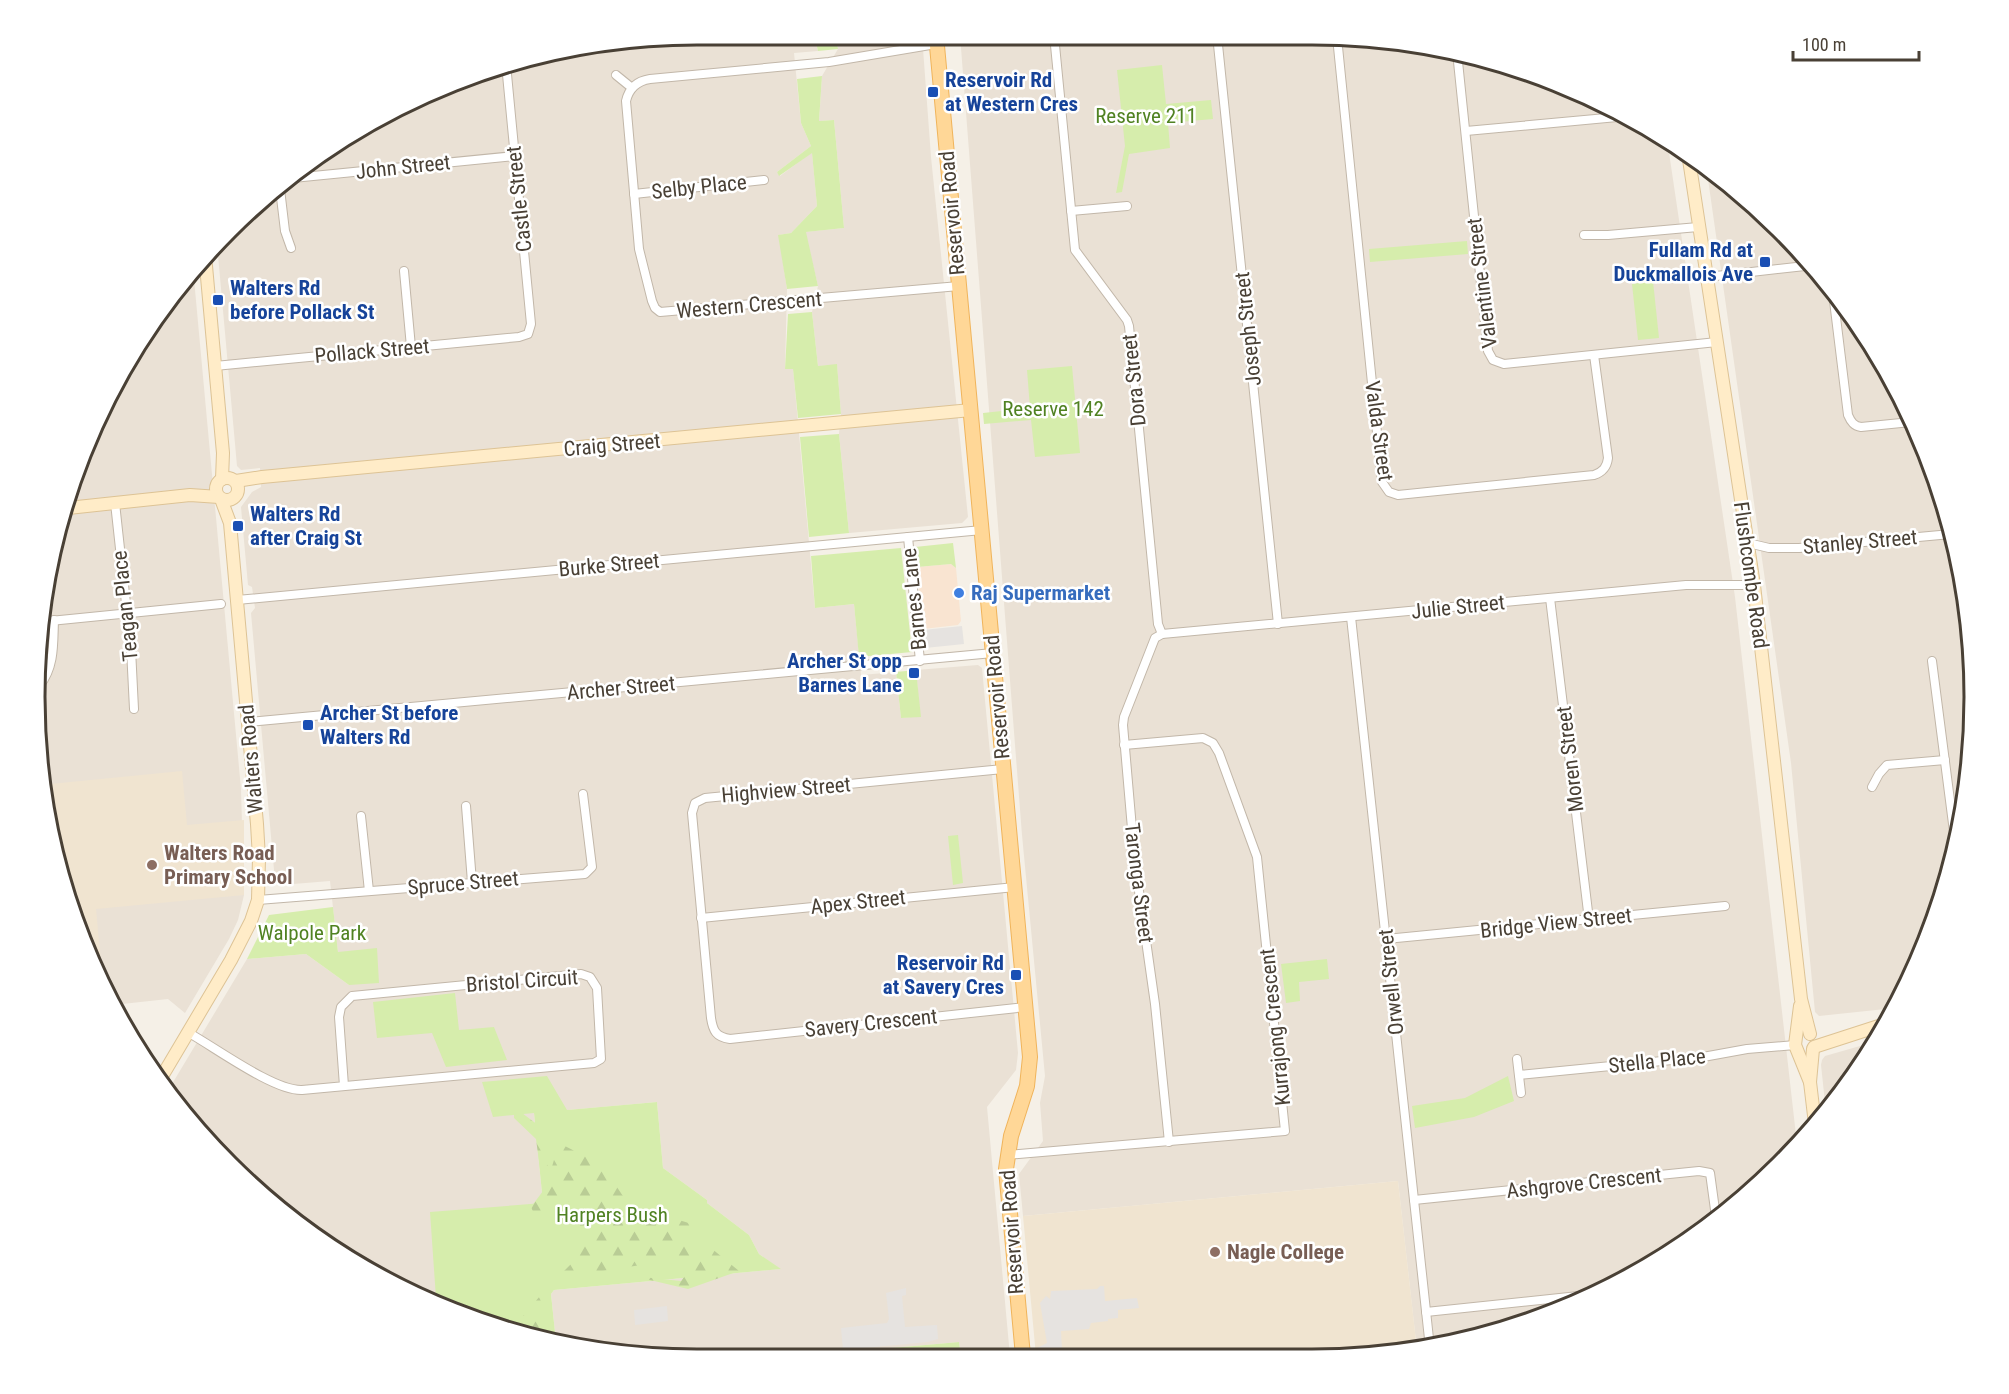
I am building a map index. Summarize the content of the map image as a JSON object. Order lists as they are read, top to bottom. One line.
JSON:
{"streets":{"main road":["Reservoir Road"],"street":["John Street","Selby Place","Castle Street","Valentine Street","Western Crescent","Joseph Street","Pollack Street","Dora Street","Valda Street","Craig Street","Stanley Street","Burke Street","Flushcombe Road","Barnes Lane","Teagan Place","Julie Street","Archer Street","Walters Road","Moren Street","Highview Street","Spruce Street","Taronga Street","Apex Street","Bridge View Street","Bristol Circuit","Orwell Street","Savery Crescent","Kurrajong Crescent","Stella Place","Ashgrove Crescent"]},"crossings":[["John Street","Castle Street"],["Selby Place","Western Crescent"],["Castle Street","Pollack Street"],["Reservoir Road","Western Crescent"],["Reservoir Road","Craig Street"],["Reservoir Road","Burke Street"],["Reservoir Road","Archer Street"],["Reservoir Road","Highview Street"],["Reservoir Road","Apex Street"],["Reservoir Road","Savery Crescent"],["Reservoir Road","Kurrajong Crescent"],["Valentine Street","Valda Street"],["Valentine Street","Flushcombe Road"],["Joseph Street","Julie Street"],["Pollack Street","Walters Road"],["Dora Street","Julie Street"],["Dora Street","Taronga Street"],["Craig Street","Teagan Place"],["Craig Street","Walters Road"],["Stanley Street","Flushcombe Road"],["Burke Street","Barnes Lane"],["Burke Street","Walters Road"],["Flushcombe Road","Julie Street"],["Flushcombe Road","Stella Place"],["Barnes Lane","Archer Street"],["Julie Street","Moren Street"],["Julie Street","Taronga Street"],["Julie Street","Orwell Street"],["Archer Street","Walters Road"],["Walters Road","Spruce Street"],["Walters Road","Bristol Circuit"],["Moren Street","Bridge View Street"],["Highview Street","Apex Street"],["Highview Street","Savery Crescent"],["Taronga Street","Kurrajong Crescent"],["Bridge View Street","Orwell Street"],["Orwell Street","Ashgrove Crescent"]],"parks":["Reserve 211","Reserve 142","Walpole Park","Harpers Bush"],"places":{"transit":["Reservoir Rd at Western Cres","Fullam Rd at Duckmallois Ave","Walters Rd before Pollack St","Walters Rd after Craig St","Archer St opp Barnes Lane","Archer St before Walters Rd","Reservoir Rd at Savery Cres"],"other":["Raj Supermarket","Walters Road Primary School","Nagle College"]},"scale_bar":"100 m"}
